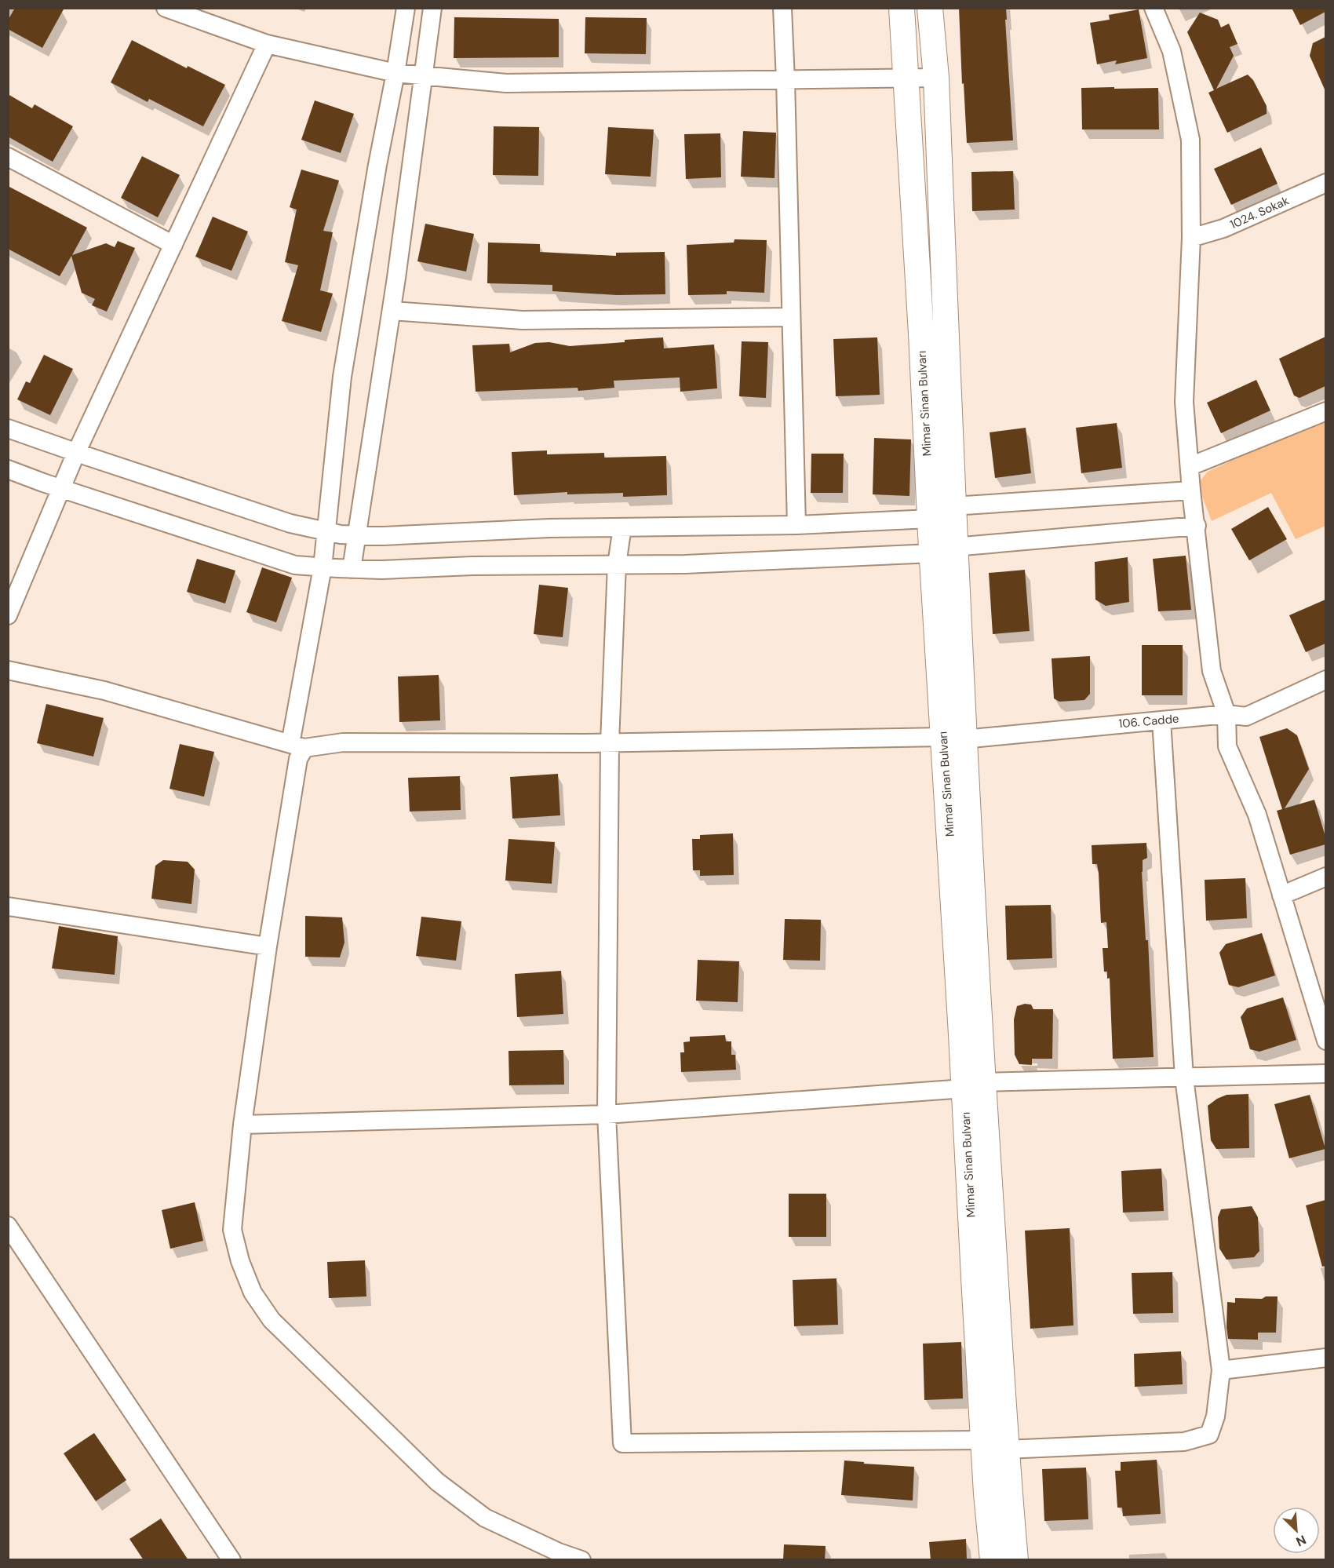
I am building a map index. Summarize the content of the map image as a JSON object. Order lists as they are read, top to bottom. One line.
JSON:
{"streets":{"main road":["Mimar Sinan Bulvarı"],"street":["1024. Sokak","106. Cadde"]},"crossings":[["Mimar Sinan Bulvarı","106. Cadde"]],"north":"bottom right"}
